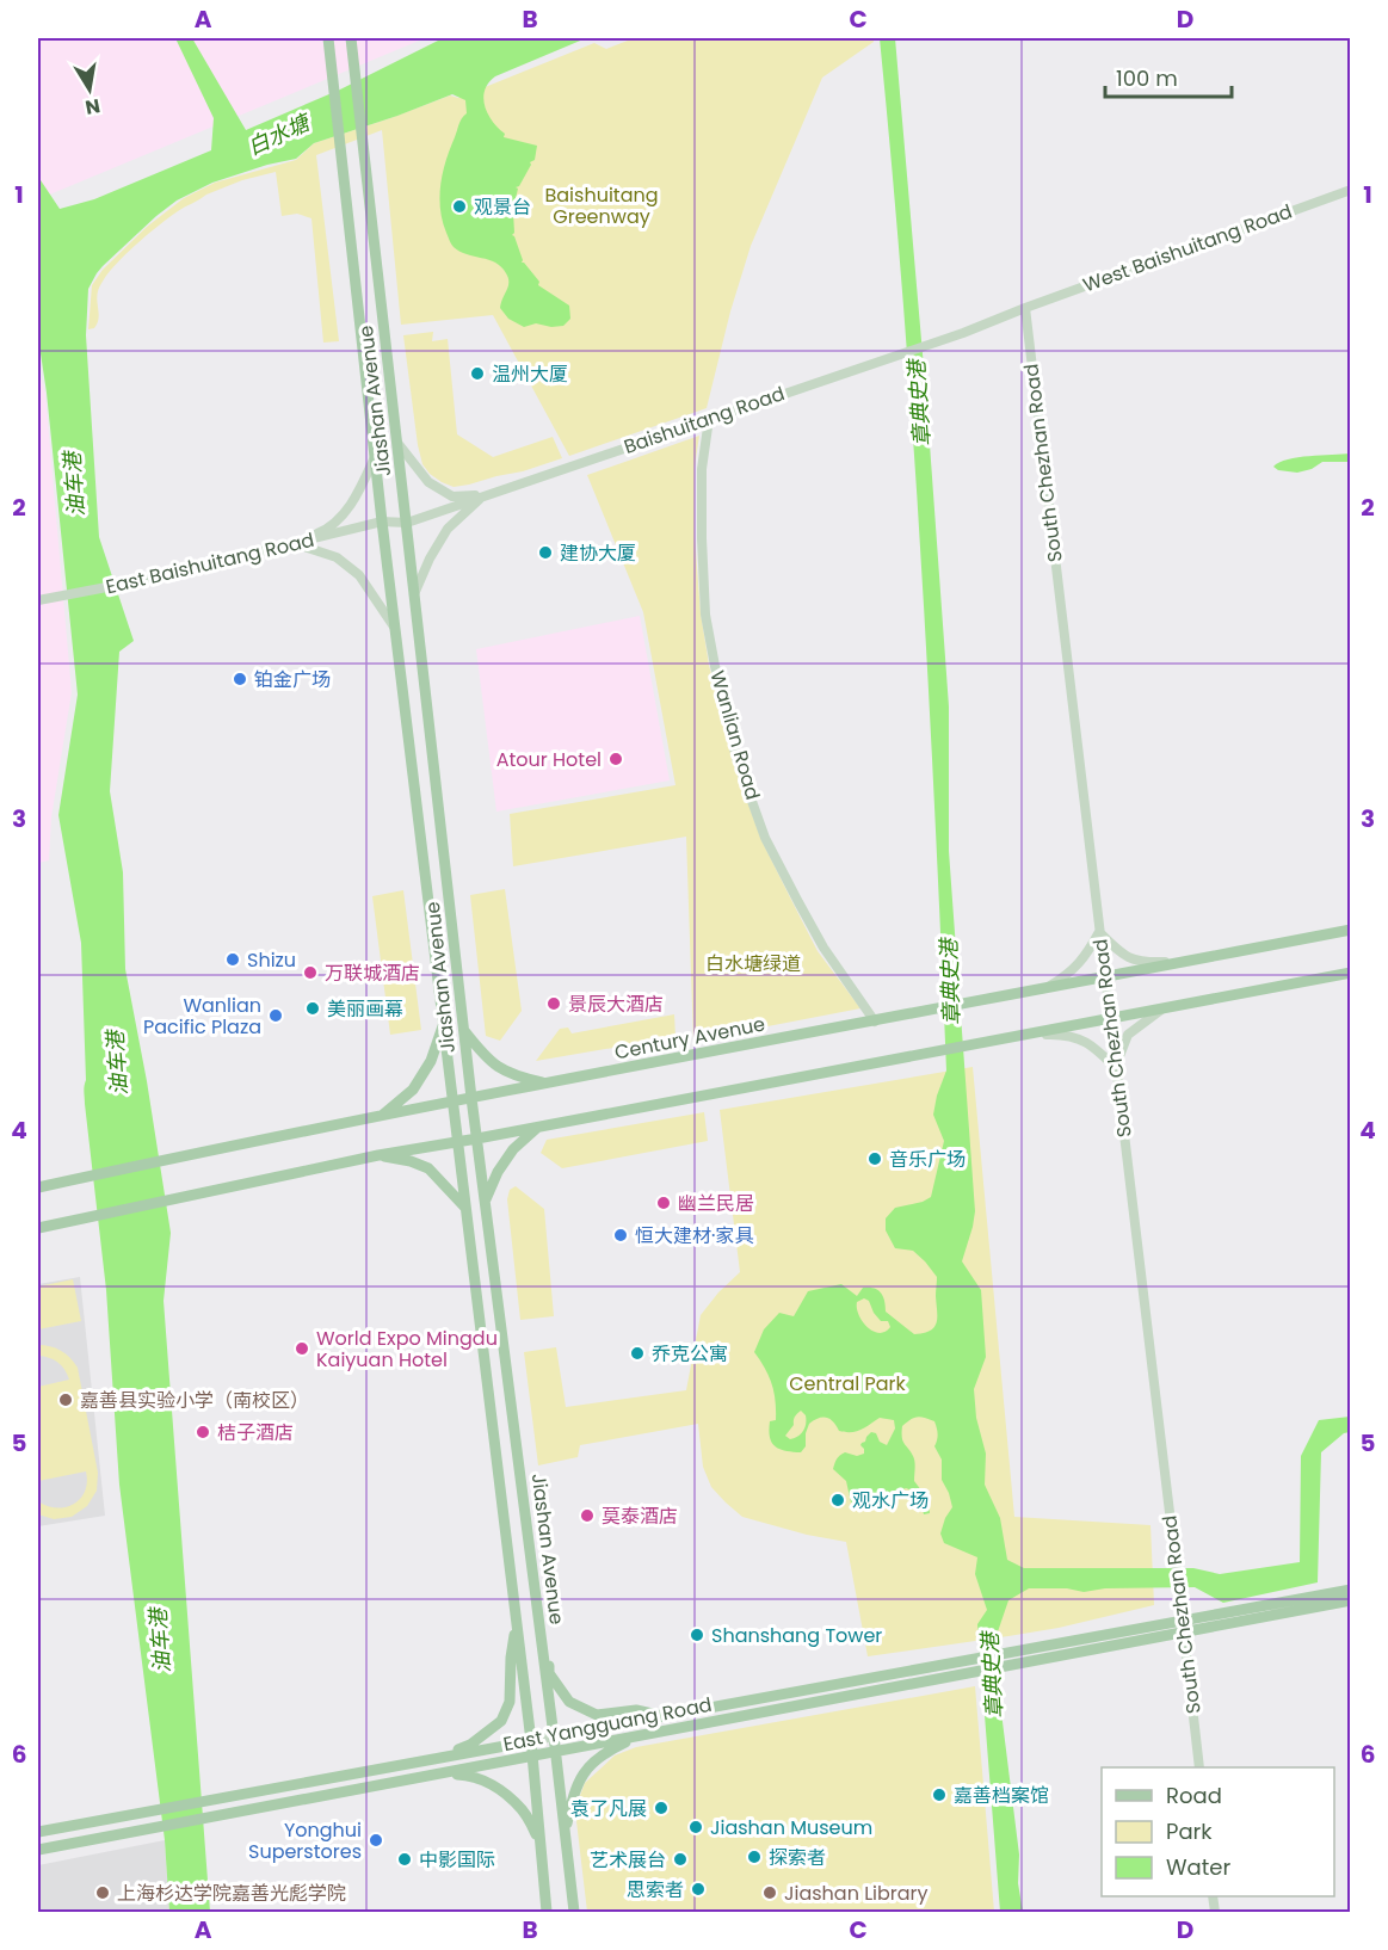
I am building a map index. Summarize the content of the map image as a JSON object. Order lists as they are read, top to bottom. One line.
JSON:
{"streets":{"main road":["Jiashan Avenue","Century Avenue","East Yangguang Road"],"street":["West Baishuitang Road","Baishuitang Road","South Chezhan Road","East Baishuitang Road","Wanlian Road"]},"crossings":[["West Baishuitang Road","Baishuitang Road"],["West Baishuitang Road","South Chezhan Road"],["Jiashan Avenue","Baishuitang Road"],["Jiashan Avenue","East Baishuitang Road"],["Jiashan Avenue","Century Avenue"],["Jiashan Avenue","East Yangguang Road"],["Baishuitang Road","South Chezhan Road"],["Baishuitang Road","East Baishuitang Road"],["Baishuitang Road","Wanlian Road"],["South Chezhan Road","Century Avenue"],["South Chezhan Road","East Yangguang Road"],["Wanlian Road","Century Avenue"]],"water":["白水塘","章典史港","油车港"],"parks":["Baishuitang Greenway","白水塘绿道","Central Park"],"places":["观景台","温州大厦","建协大厦","铂金广场","Atour Hotel","Shizu","万联城酒店","景辰大酒店","美丽画幕","Wanlian Pacific Plaza","音乐广场","幽兰民居","恒大建材·家具","World Expo Mingdu Kaiyuan Hotel","乔克公寓","嘉善县实验小学（南校区）","桔子酒店","观水广场","莫泰酒店","Shanshang Tower","嘉善档案馆","袁了凡展","Jiashan Museum","Yonghui Superstores","探索者","中影国际","艺术展台","思索者","上海杉达学院嘉善光彪学院","Jiashan Library"],"legend":["Road","Park","Water"],"scale_bar":"100 m","north":"bottom","grid":{"columns":["A","B","C","D"],"rows":["1","2","3","4","5","6"]}}
